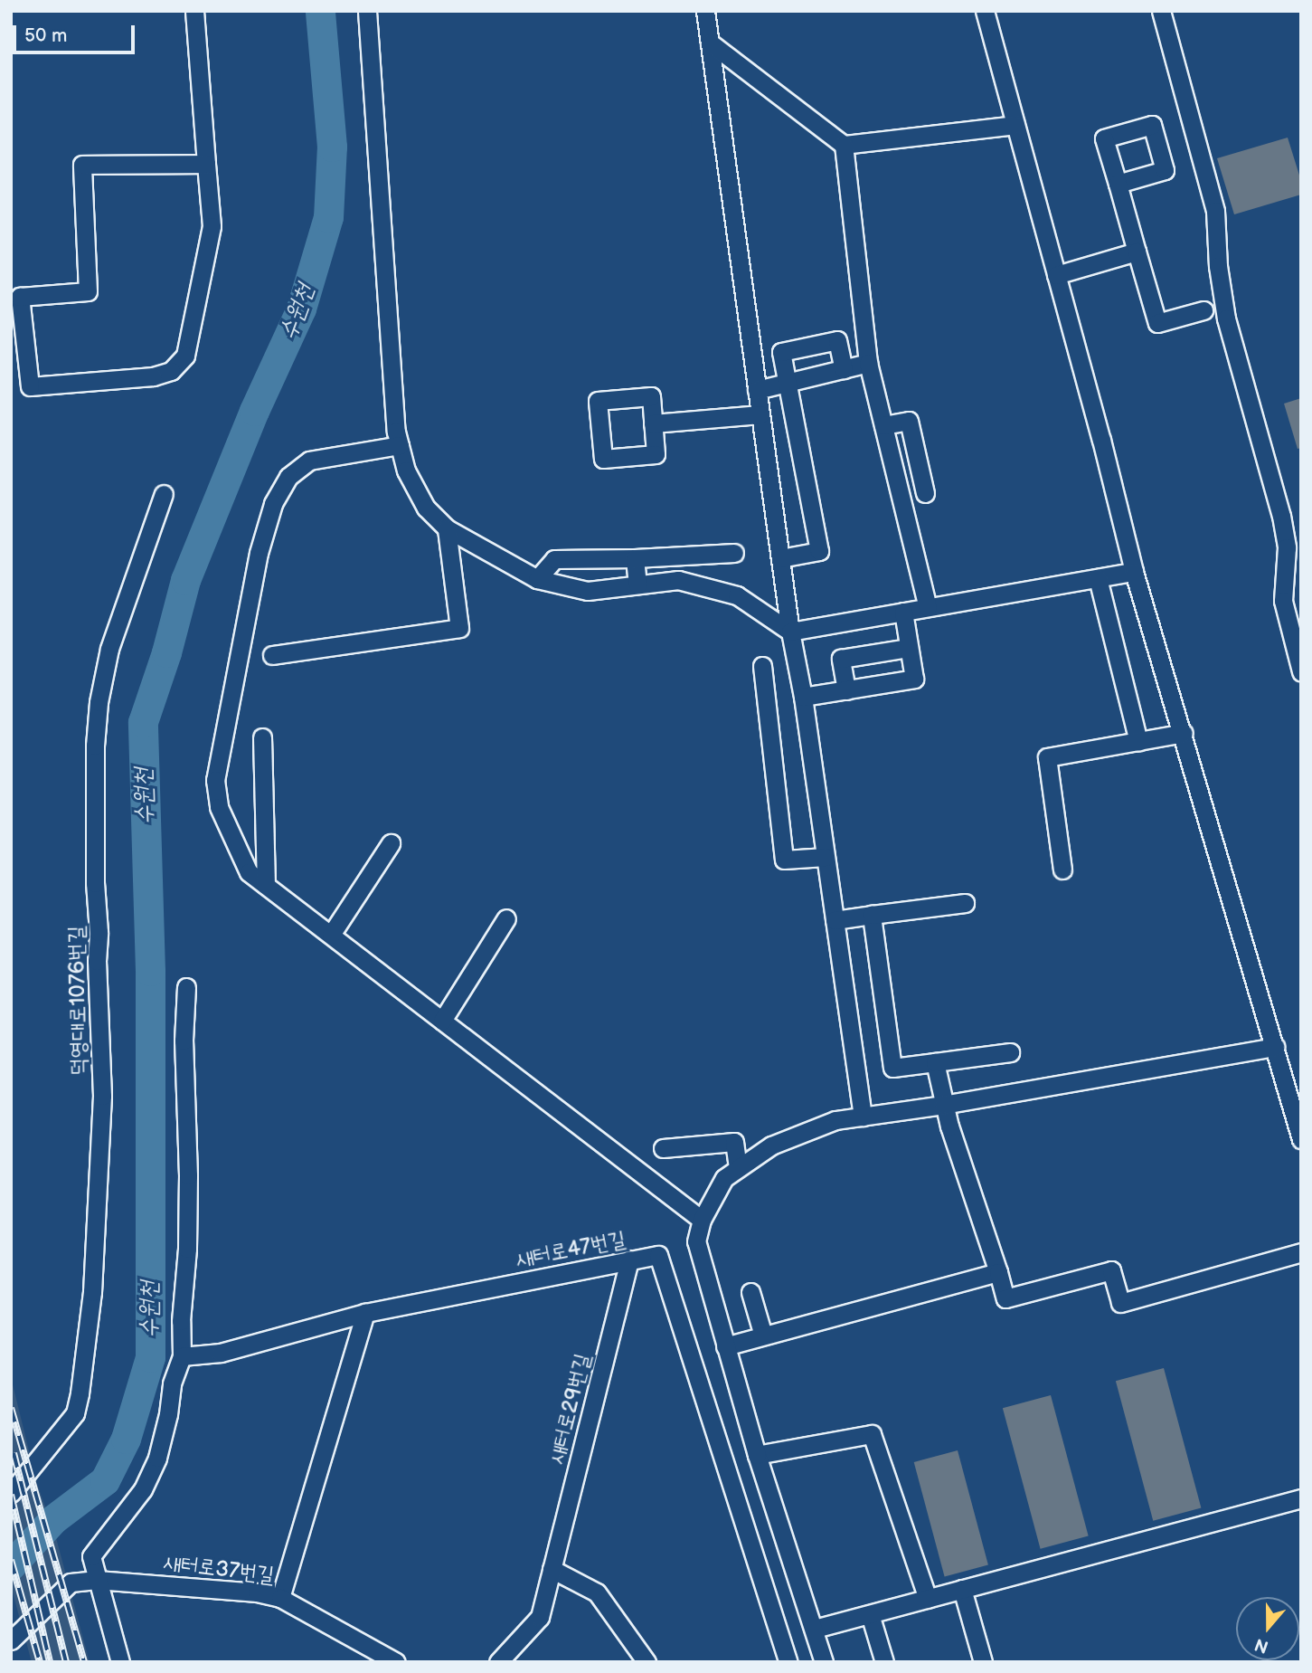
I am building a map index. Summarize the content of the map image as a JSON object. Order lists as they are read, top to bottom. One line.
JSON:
{"streets":{"street":["덕영대로1076번길","새터로47번길","새터로29번길","새터로37번길"]},"crossings":[["새터로47번길","새터로29번길"]],"water":["수원천"],"scale_bar":"50 m","north":"bottom"}
